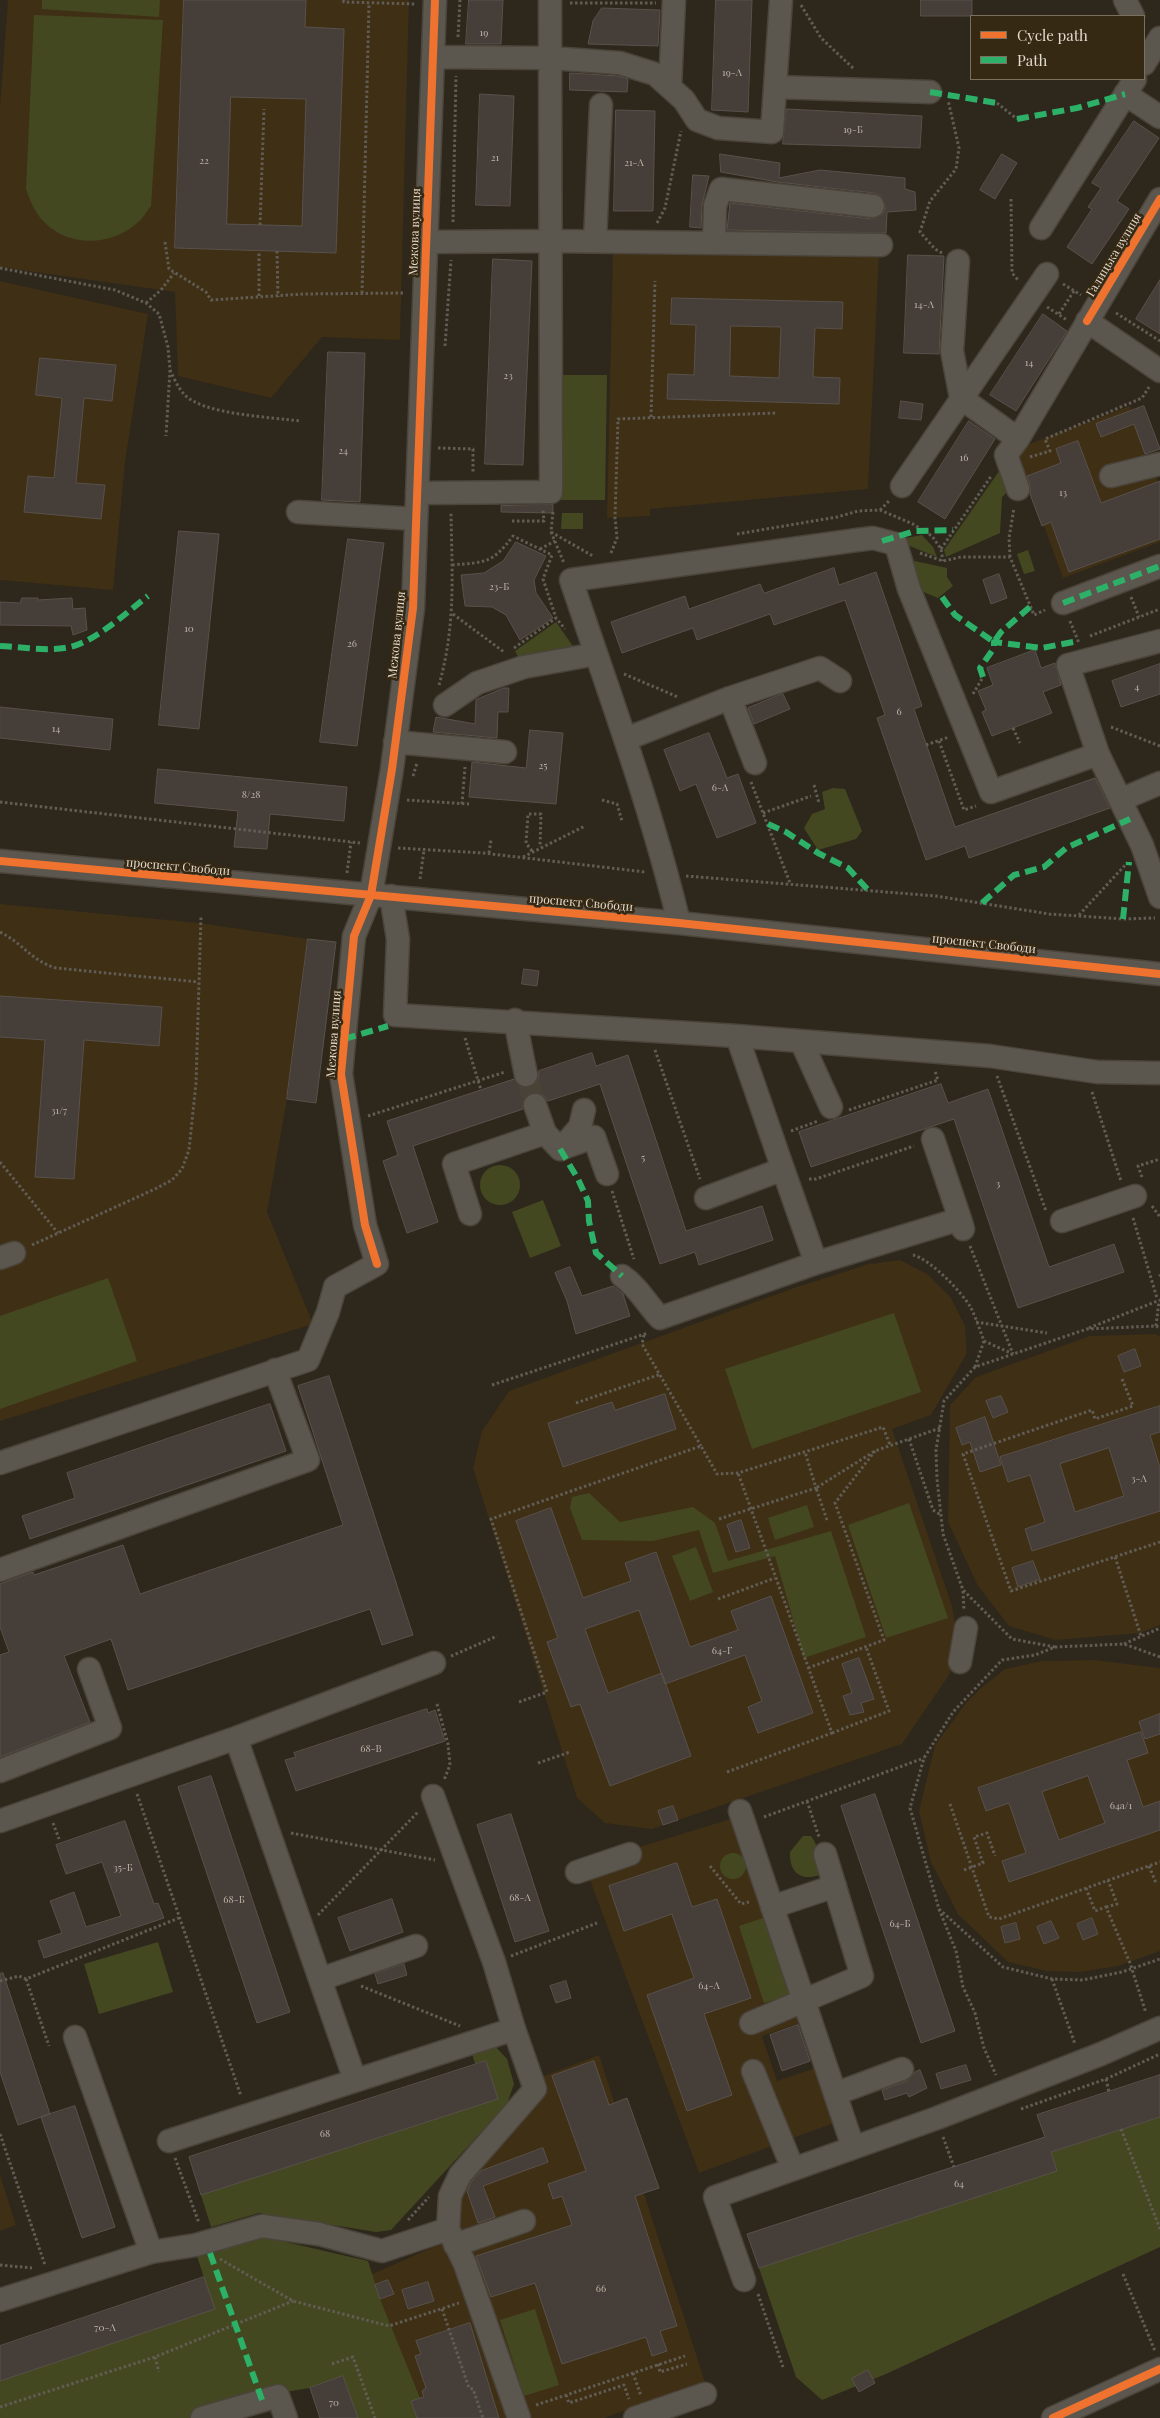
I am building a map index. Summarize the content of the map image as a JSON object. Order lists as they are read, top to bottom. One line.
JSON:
{"streets":{"street":["Межова вулиця","Галицька вулиця","проспект Свободи"]},"crossings":[["Межова вулиця","проспект Свободи"]],"house_numbers":["19","19-А","19-Б","21","22","21-А","14-А","14","23","24","16","13","23-Б","10","26","4","6","14","25","6-А","8/28","31/7","5","3","3-А","64-Г","68-В","64а/1","35-Б","68-А","68-Б","64-Б","64-А","68","64","66","70-А","70"],"legend":["Cycle path","Path"]}
